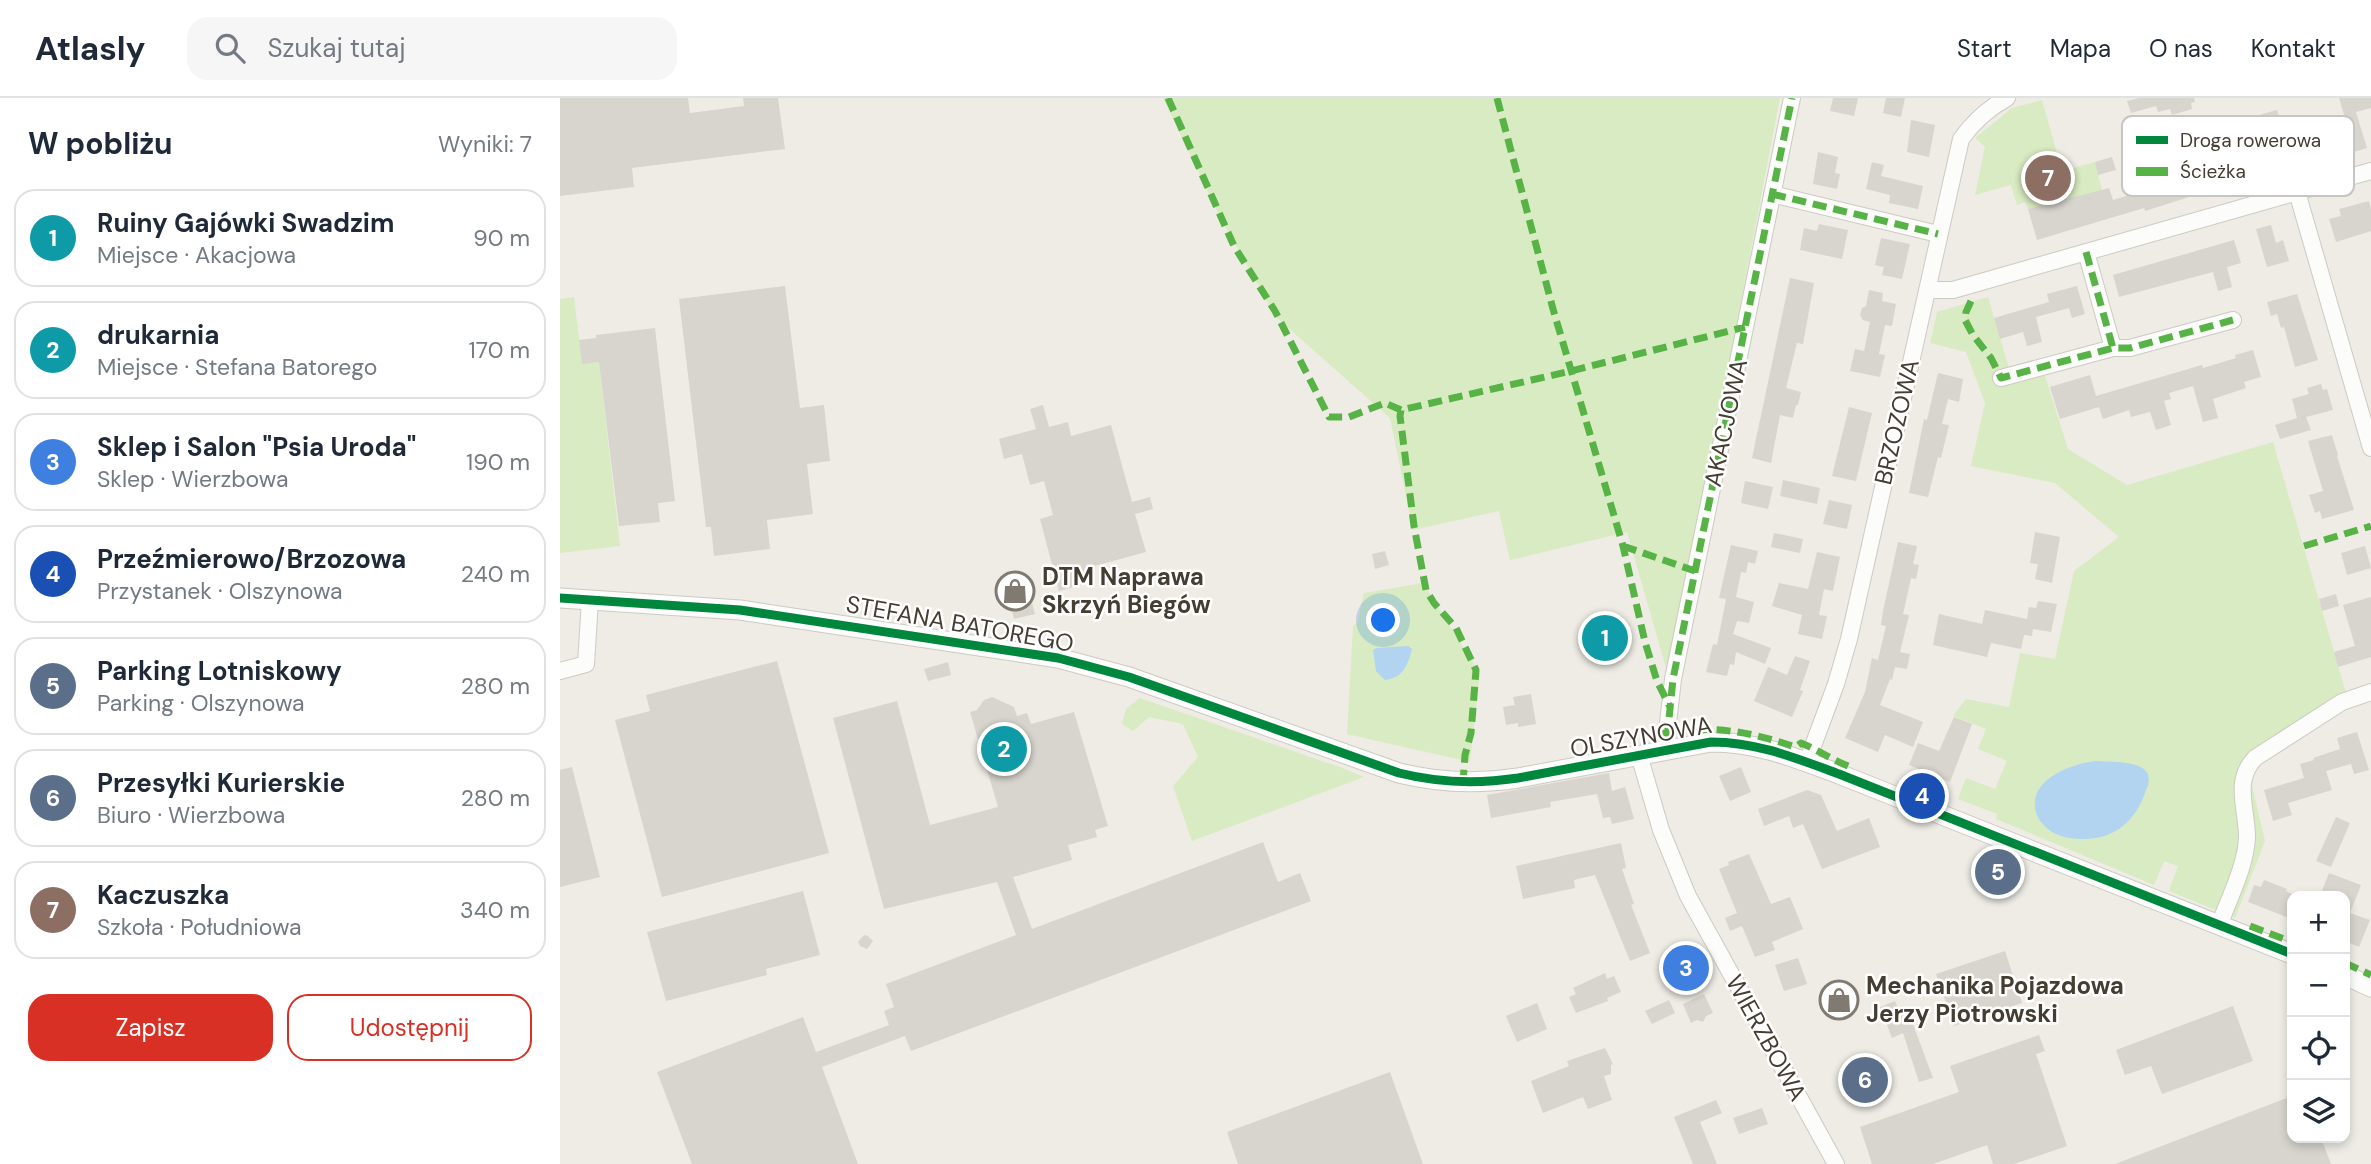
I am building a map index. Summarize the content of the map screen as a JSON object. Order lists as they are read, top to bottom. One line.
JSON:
{"streets":{"street":["BRZOZOWA","AKACJOWA","STEFANA BATOREGO","OLSZYNOWA","WIERZBOWA"]},"crossings":[["BRZOZOWA","OLSZYNOWA"],["AKACJOWA","OLSZYNOWA"],["STEFANA BATOREGO","OLSZYNOWA"],["OLSZYNOWA","WIERZBOWA"]],"places":{"shop":["DTM Naprawa Skrzyń Biegów","Mechanika Pojazdowa Jerzy Piotrowski"]},"legend":["Droga rowerowa","Ścieżka"],"page":{"header":"Atlasly","search":"Szukaj tutaj","nav":["Start","Mapa","O nas","Kontakt"],"heading":["W pobliżu","Wyniki: 7"],"pins":["7","1","2","4","5","3","6"],"list":[{"mark":"1","name":"Ruiny Gajówki Swadzim","note":"Miejsce · Akacjowa","value":"90 m"},{"mark":"2","name":"drukarnia","note":"Miejsce · Stefana Batorego","value":"170 m"},{"mark":"3","name":"Sklep i Salon \"Psia Uroda\"","note":"Sklep · Wierzbowa","value":"190 m"},{"mark":"4","name":"Przeźmierowo/Brzozowa","note":"Przystanek · Olszynowa","value":"240 m"},{"mark":"5","name":"Parking Lotniskowy","note":"Parking · Olszynowa","value":"280 m"},{"mark":"6","name":"Przesyłki Kurierskie","note":"Biuro · Wierzbowa","value":"280 m"},{"mark":"7","name":"Kaczuszka","note":"Szkoła · Południowa","value":"340 m"}],"map_buttons":["+","−"],"buttons":["Zapisz","Udostępnij"]}}
